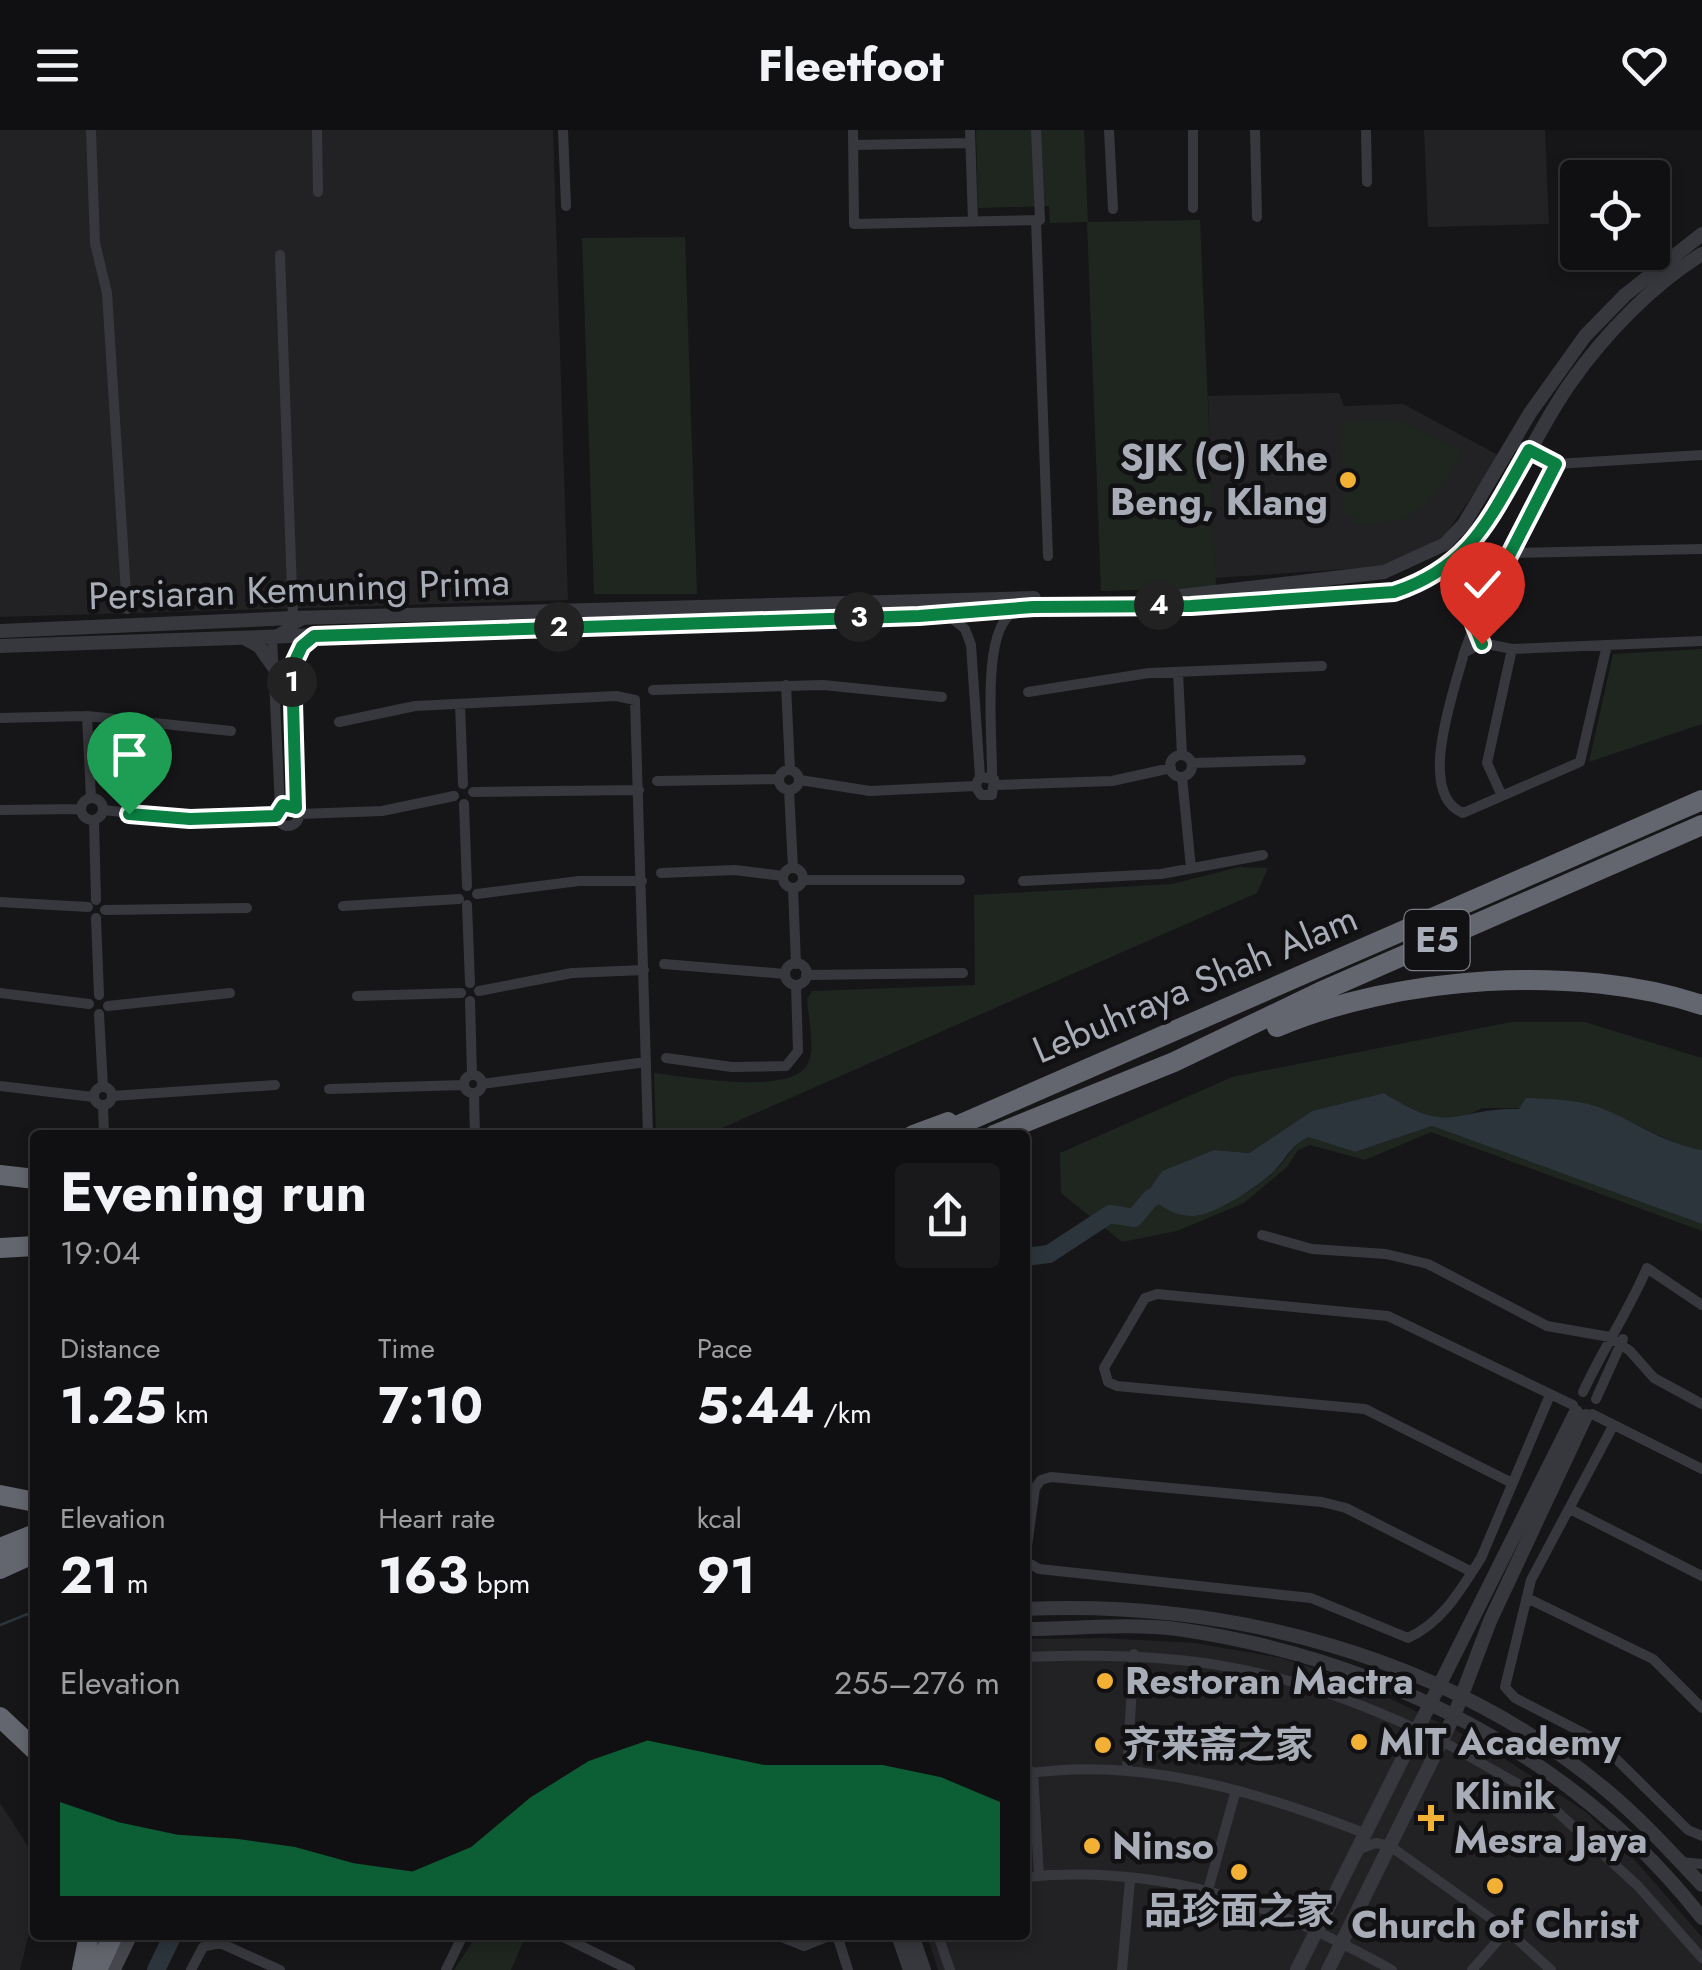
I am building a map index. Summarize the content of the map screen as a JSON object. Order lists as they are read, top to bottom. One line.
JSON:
{"streets":{"highway":["E5","Lebuhraya Shah Alam"],"street":["Persiaran Kemuning Prima"]},"places":{"other":["SJK (C) Khe Beng, Klang","Restoran Mactra","MIT Academy","齐来斋之家","Ninso","品珍面之家","Church of Christ"],"health":["Klinik Mesra Jaya"]},"page":{"header":"Fleetfoot","pins":["4","3","2","1"],"heading":["Evening run","19:04"],"stats":[["Distance","1.25 km"],["Time","7:10"],["Pace","5:44 /km"],["Elevation","21 m"],["Heart rate","163 bpm"],["kcal","91"]],"chart":["Elevation","255–276 m"]}}
